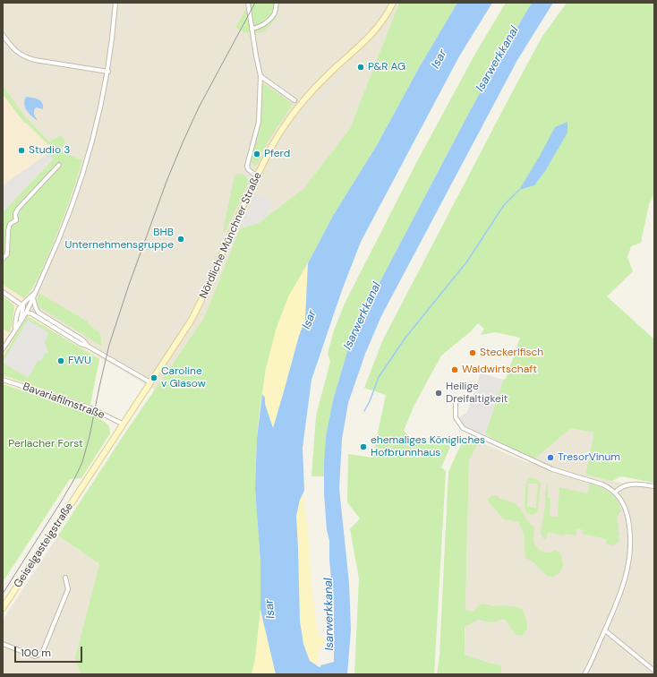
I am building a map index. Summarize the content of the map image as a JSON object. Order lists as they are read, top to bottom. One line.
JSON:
{"streets":{"main road":["Nördliche Münchner Straße","Geiselgasteigstraße"],"street":["Bavariafilmstraße"]},"crossings":[["Nördliche Münchner Straße","Bavariafilmstraße"],["Nördliche Münchner Straße","Geiselgasteigstraße"]],"water":["Isar","Isarwerkkanal"],"parks":["Perlacher Forst"],"places":["P&R AG","Studio 3","Pferd","BHB Unternehmensgruppe","Steckerlfisch","FWU","Waldwirtschaft","Caroline v Glasow","Heilige Dreifaltigkeit","ehemaliges Königliches Hofbrunnhaus","TresorVinum"],"scale_bar":"100 m"}
